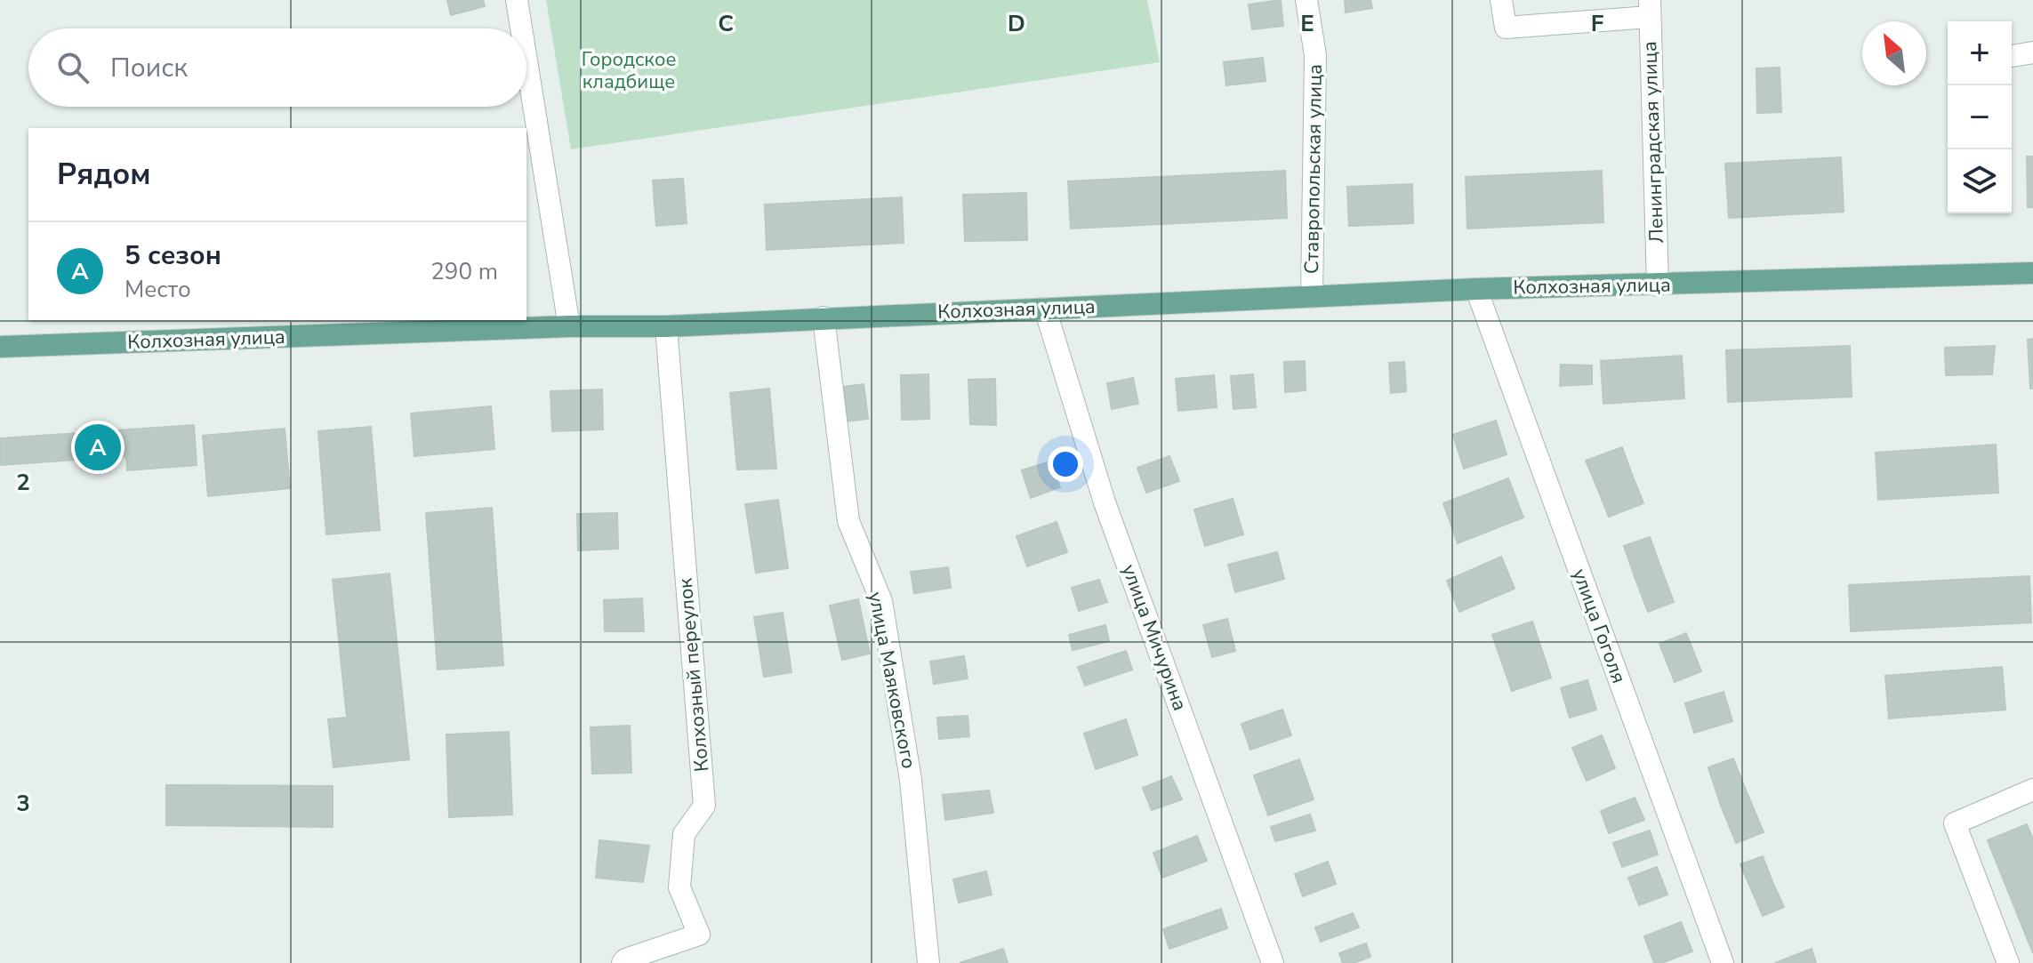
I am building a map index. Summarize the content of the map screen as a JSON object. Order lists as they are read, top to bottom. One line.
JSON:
{"streets":{"main road":["Колхозная улица"],"street":["Ленинградская улица","Ставропольская улица","улица Гоголя","улица Мичурина","Колхозный переулок","улица Маяковского"]},"crossings":[["Ленинградская улица","Колхозная улица"],["Ставропольская улица","Колхозная улица"],["Колхозная улица","улица Гоголя"],["Колхозная улица","улица Мичурина"],["Колхозная улица","Колхозный переулок"],["Колхозная улица","улица Маяковского"]],"parks":["Городское кладбище"],"north":"top left","page":{"map_buttons":["+","−"],"search":"Поиск","heading":"Рядом","list":[{"mark":"A","name":"5 сезон","note":"Место","value":"290 m"}],"pins":"A"},"grid":{"columns":["C","D","E","F"],"rows":["2","3"]}}
